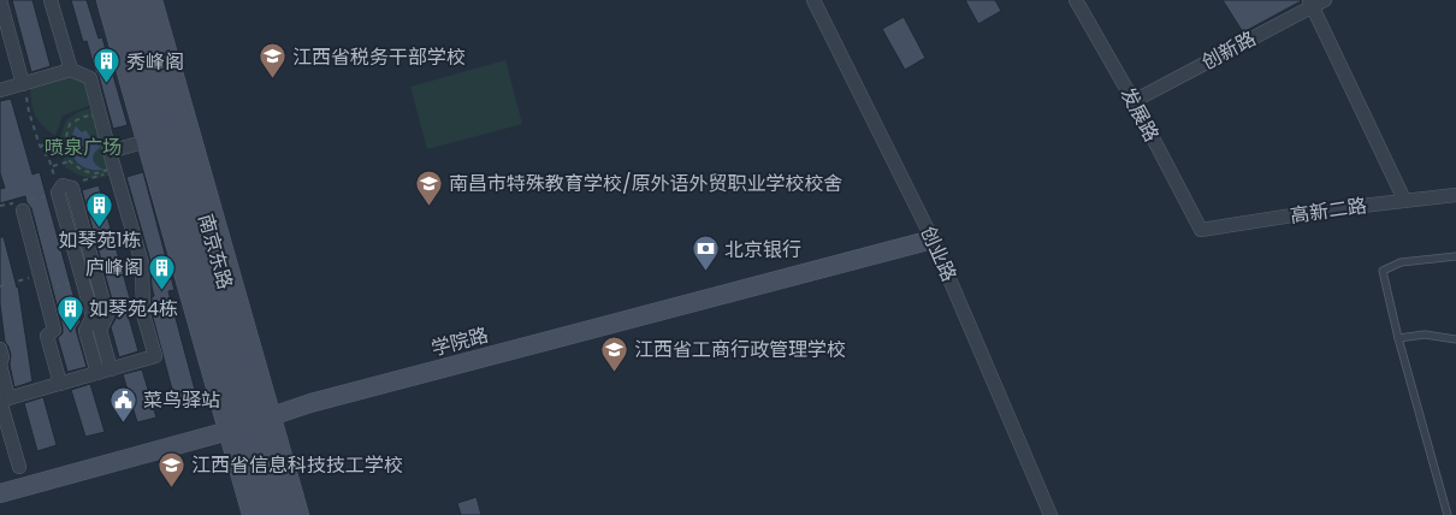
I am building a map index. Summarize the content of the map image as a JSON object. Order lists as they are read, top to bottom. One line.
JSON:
{"streets":{"street":["创新路","发展路","高新二路","南京东路","创业路","学院路"]},"crossings":[["创新路","发展路"],["发展路","高新二路"],["南京东路","学院路"],["创业路","学院路"]],"parks":["喷泉广场"],"places":{"school or university":["江西省税务干部学校","南昌市特殊教育学校/原外语外贸职业学校校舍","江西省工商行政管理学校","江西省信息科技技工学校"],"building":["秀峰阁","如琴苑1栋","庐峰阁","如琴苑4栋"],"bank":["北京银行"],"public building":["菜鸟驿站"]}}
